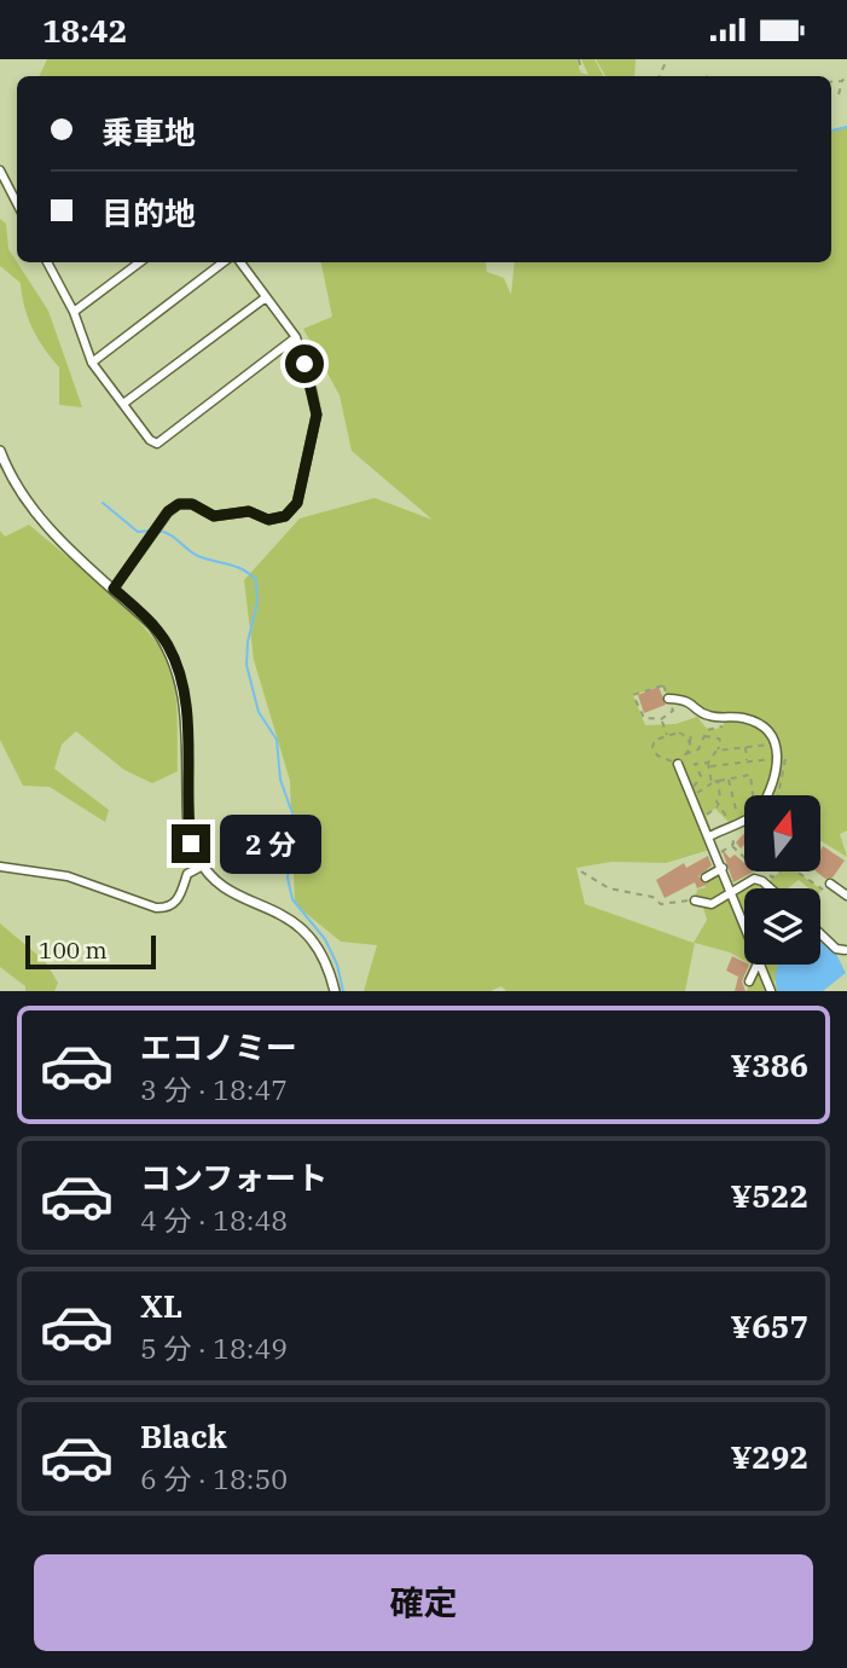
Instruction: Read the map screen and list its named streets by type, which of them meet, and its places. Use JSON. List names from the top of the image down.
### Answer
{
  "scale_bar": "100 m",
  "north": "top",
  "page": {
    "status": "18:42",
    "banner": ["乗車地", "目的地"],
    "bubble": "2 分",
    "scale": "100 m",
    "list": [
      {
        "name": "エコノミー",
        "note": "3 分 · 18:47",
        "value": "¥386"
      },
      {
        "name": "コンフォート",
        "note": "4 分 · 18:48",
        "value": "¥522"
      },
      {
        "name": "XL",
        "note": "5 分 · 18:49",
        "value": "¥657"
      },
      {
        "name": "Black",
        "note": "6 分 · 18:50",
        "value": "¥292"
      }
    ],
    "buttons": "確定"
  }
}
